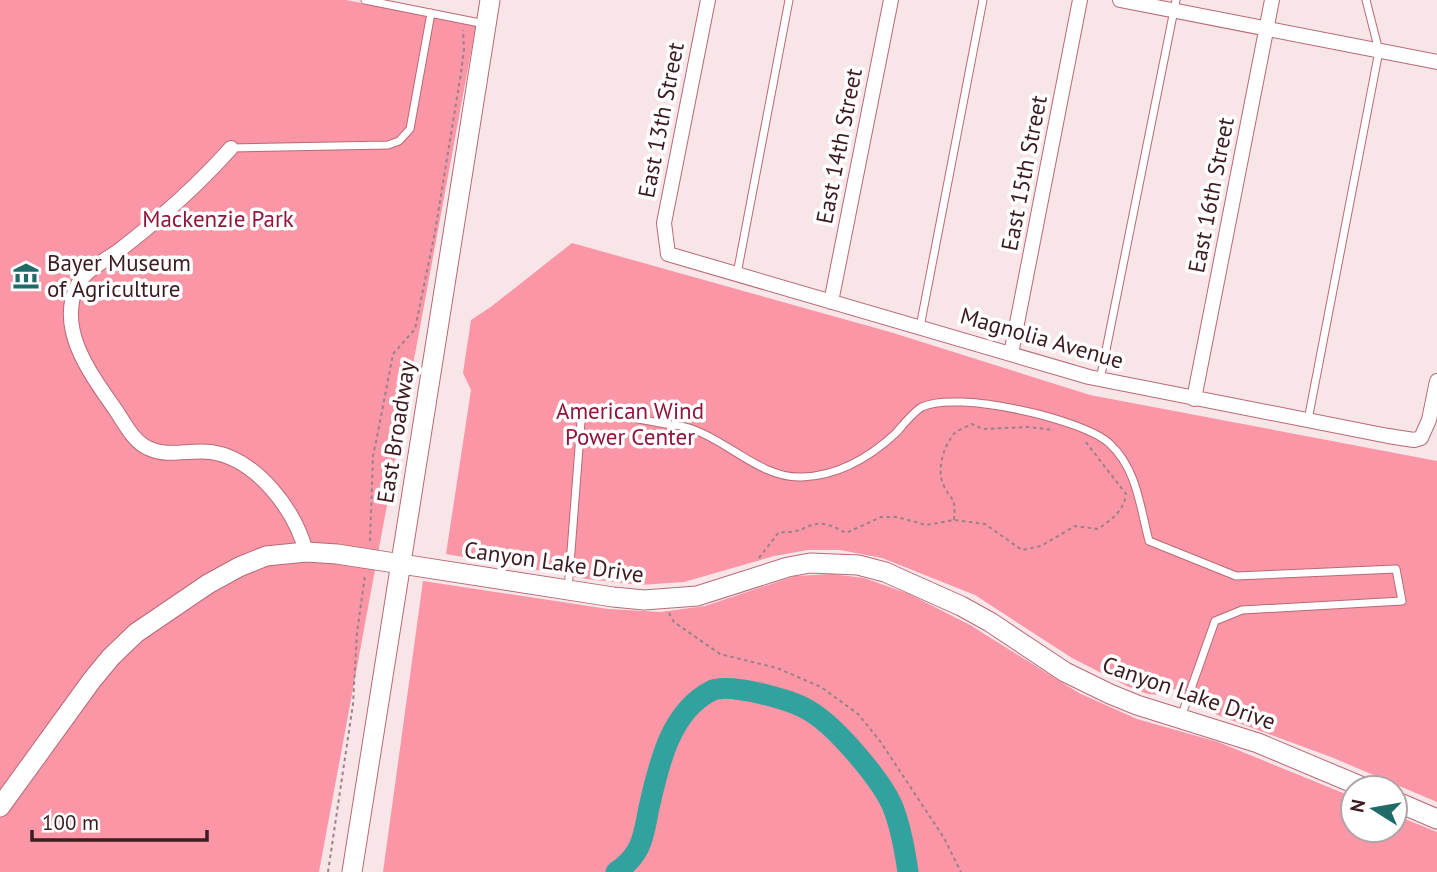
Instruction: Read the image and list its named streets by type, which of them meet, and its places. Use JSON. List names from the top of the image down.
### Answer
{
  "streets": {
    "street": [
      "East 13th Street",
      "East 14th Street",
      "East 15th Street",
      "East 16th Street",
      "Magnolia Avenue",
      "East Broadway",
      "Canyon Lake Drive"
    ]
  },
  "crossings": [
    ["East 13th Street", "Magnolia Avenue"],
    ["East 14th Street", "Magnolia Avenue"],
    ["East 15th Street", "Magnolia Avenue"],
    ["East 16th Street", "Magnolia Avenue"],
    ["East Broadway", "Canyon Lake Drive"]
  ],
  "parks": ["Mackenzie Park", "American Wind Power Center"],
  "places": {
    "museum": ["Bayer Museum of Agriculture"]
  },
  "scale_bar": "100 m",
  "north": "left"
}
